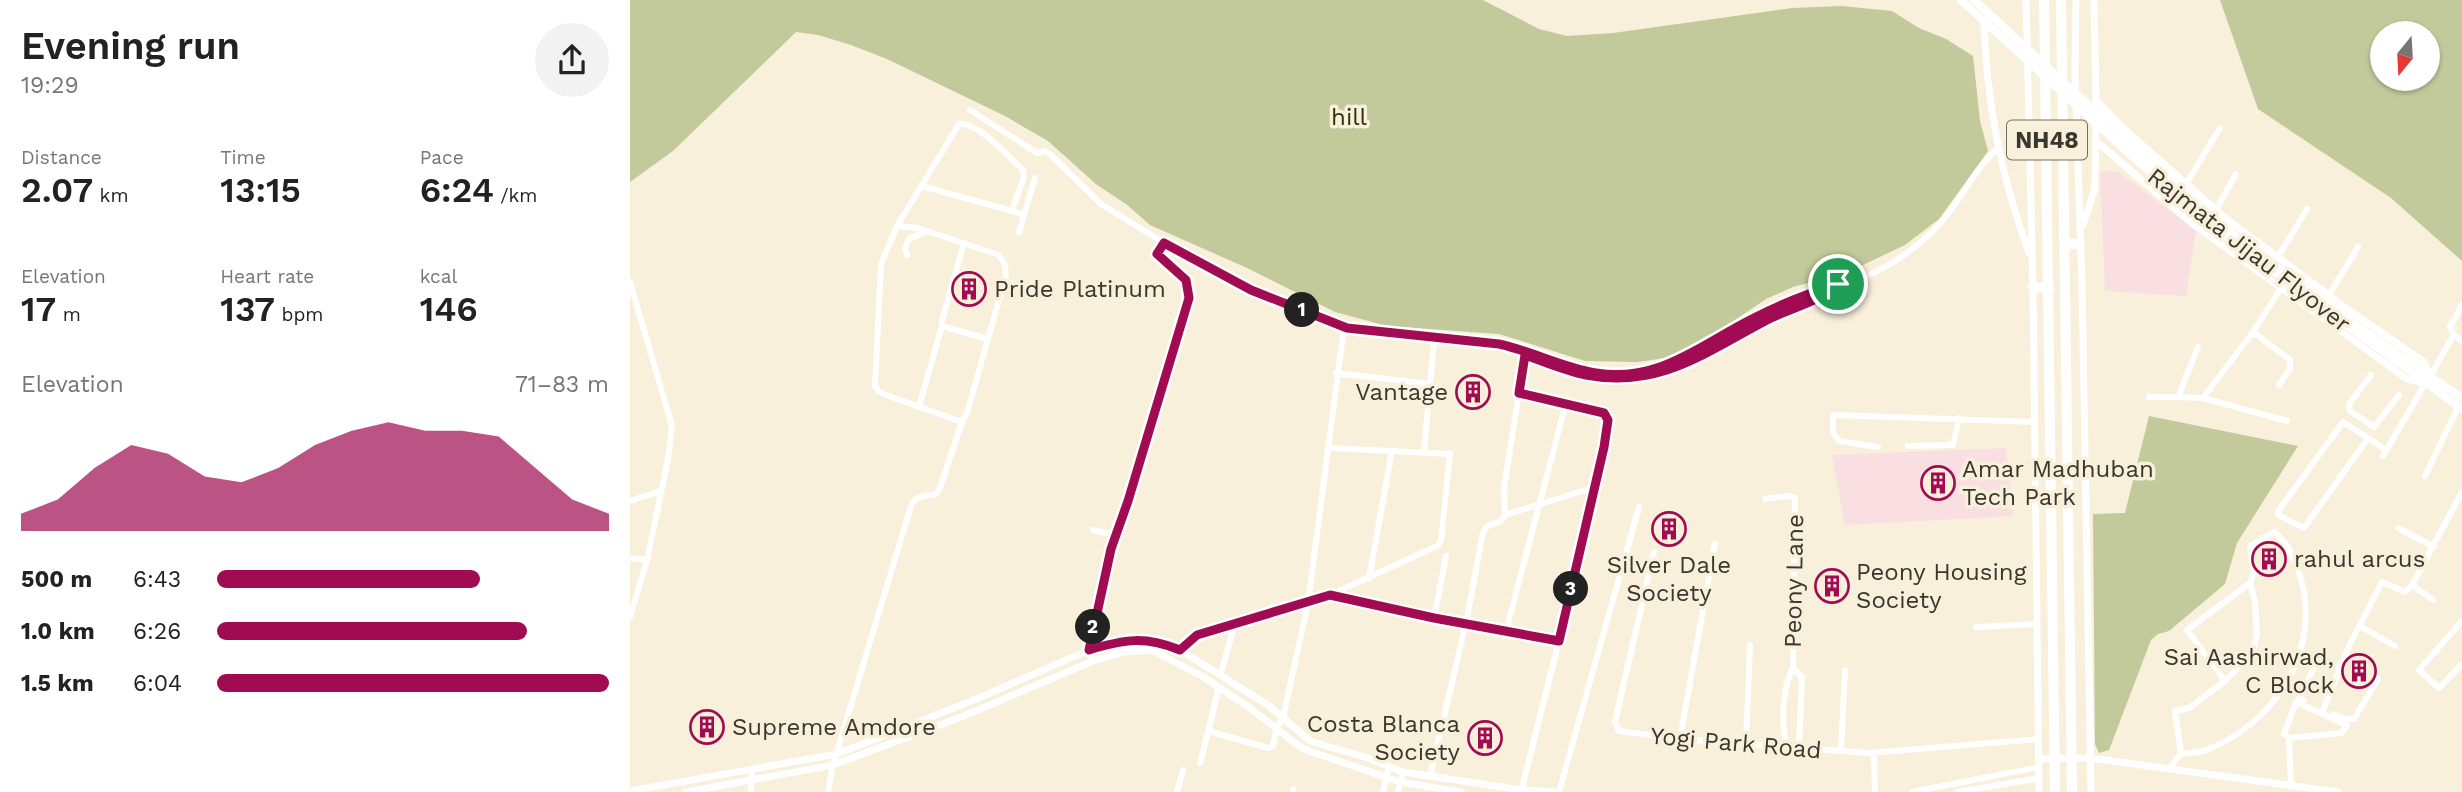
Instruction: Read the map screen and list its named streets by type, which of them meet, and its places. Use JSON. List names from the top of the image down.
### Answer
{
  "streets": {
    "highway": ["NH48"],
    "main road": ["Rajmata Jijau Flyover"],
    "street": ["Peony Lane", "Yogi Park Road"]
  },
  "crossings": [
    ["Peony Lane", "Yogi Park Road"]
  ],
  "parks": ["hill"],
  "places": {
    "building": [
      "Pride Platinum",
      "Vantage",
      "Amar Madhuban Tech Park",
      "Silver Dale Society",
      "rahul arcus",
      "Peony Housing Society",
      "Sai Aashirwad, C Block",
      "Supreme Amdore",
      "Costa Blanca Society"
    ]
  },
  "north": "bottom",
  "page": {
    "heading": ["Evening run", "19:29"],
    "stats": [
      ["Distance", "2.07 km"],
      ["Time", "13:15"],
      ["Pace", "6:24 /km"],
      ["Elevation", "17 m"],
      ["Heart rate", "137 bpm"],
      ["kcal", "146"]
    ],
    "pins": ["1", "3", "2"],
    "chart": ["Elevation", "71–83 m"],
    "list": [
      {
        "name": "500 m",
        "note": "6:43"
      },
      {
        "name": "1.0 km",
        "note": "6:26"
      },
      {
        "name": "1.5 km",
        "note": "6:04"
      }
    ]
  }
}
